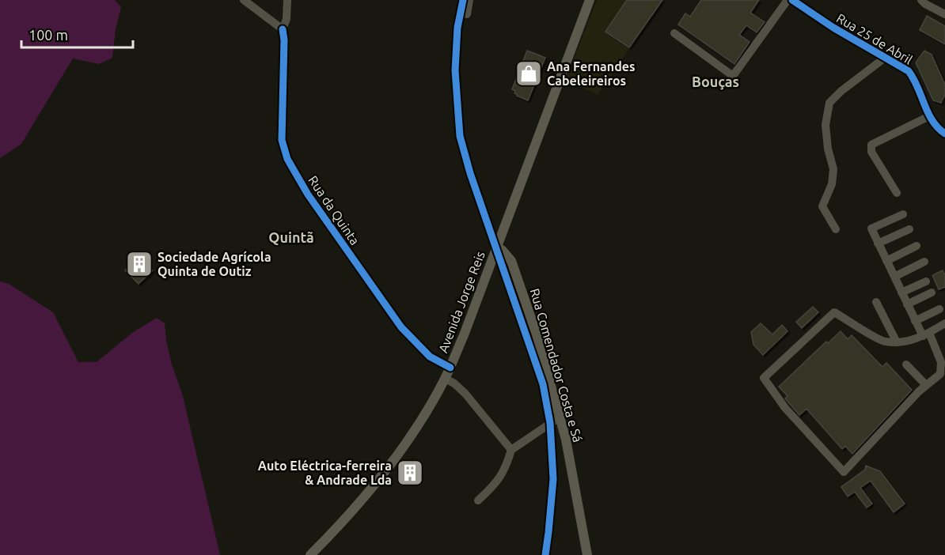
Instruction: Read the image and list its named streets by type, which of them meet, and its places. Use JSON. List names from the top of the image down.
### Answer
{
  "streets": {
    "main road": ["Avenida Jorge Reis", "Rua Comendador Costa e Sá"],
    "street": ["Rua 25 de Abril", "Rua da Quinta"]
  },
  "crossings": [
    ["Rua da Quinta", "Avenida Jorge Reis"],
    ["Avenida Jorge Reis", "Rua Comendador Costa e Sá"]
  ],
  "districts": ["Bouças", "Quintã"],
  "places": {
    "shop": ["Ana Fernandes Cabeleireiros"],
    "building": ["Sociedade Agrícola Quinta de Outiz", "Auto Eléctrica-ferreira & Andrade Lda"]
  },
  "scale_bar": "100 m"
}
